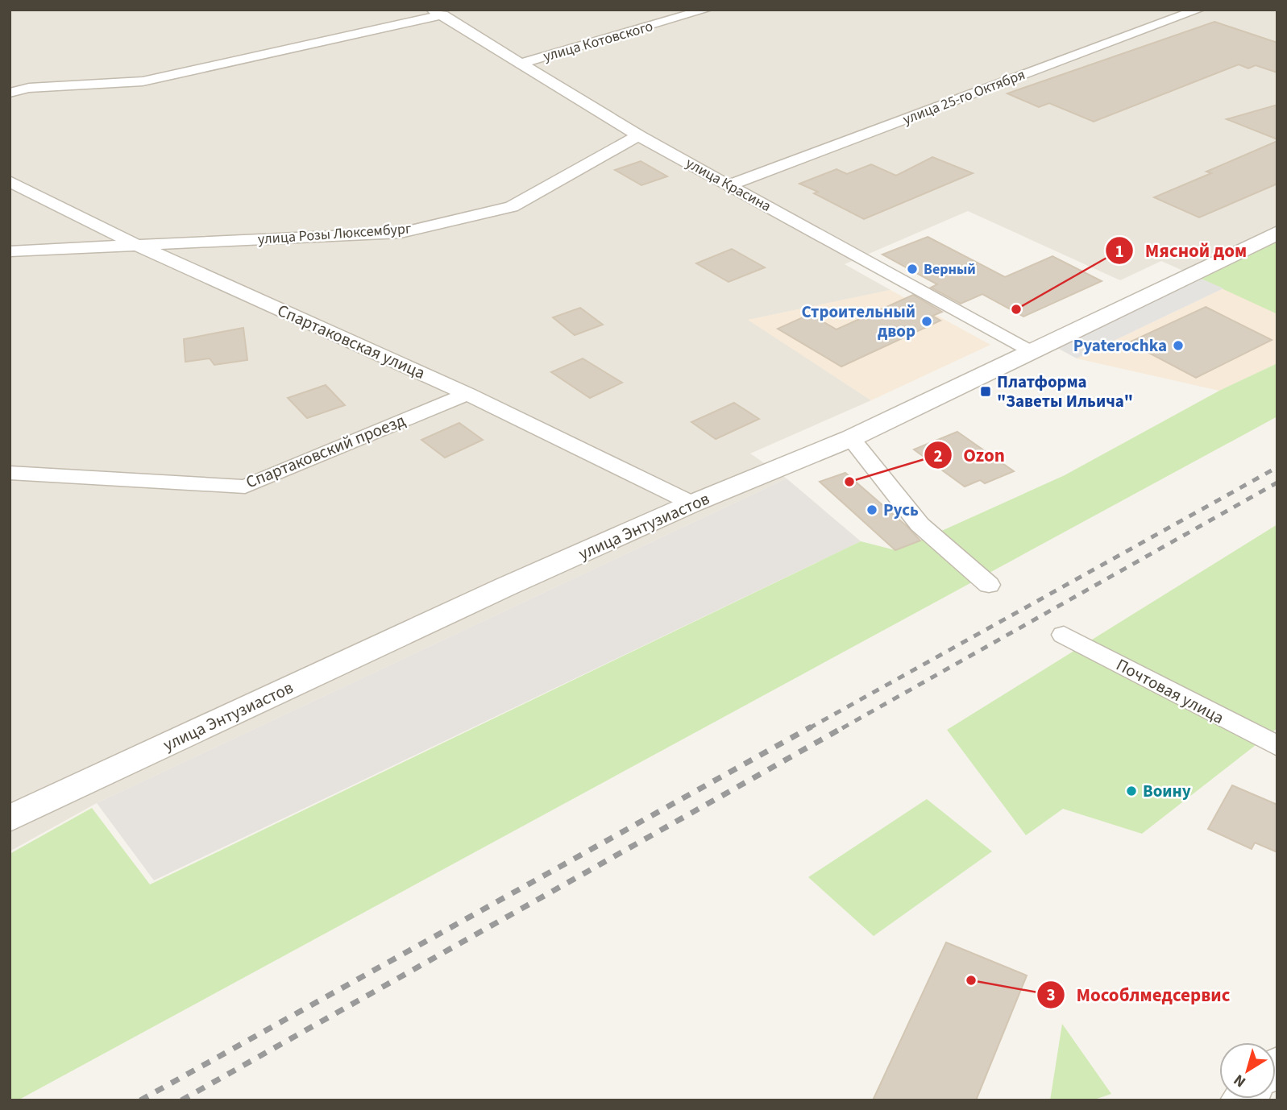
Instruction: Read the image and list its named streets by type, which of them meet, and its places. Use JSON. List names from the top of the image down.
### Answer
{
  "streets": {
    "street": [
      "улица Котовского",
      "улица 25-го Октября",
      "улица Красина",
      "улица Розы Люксембург",
      "Спартаковская улица",
      "Спартаковский проезд",
      "улица Энтузиастов",
      "Почтовая улица"
    ]
  },
  "crossings": [
    ["улица Котовского", "улица Красина"],
    ["улица 25-го Октября", "улица Красина"],
    ["улица Красина", "улица Розы Люксембург"],
    ["улица Красина", "улица Энтузиастов"],
    ["улица Розы Люксембург", "Спартаковская улица"],
    ["Спартаковская улица", "Спартаковский проезд"],
    ["Спартаковская улица", "улица Энтузиастов"]
  ],
  "places": {
    "other": [
      "Верный",
      "Мясной дом",
      "Строительный двор",
      "Pyaterochka",
      "Ozon",
      "Русь",
      "Воину",
      "Мособлмедсервис"
    ],
    "transit": ["Платформа \"Заветы Ильича\""]
  },
  "north": "bottom left"
}
